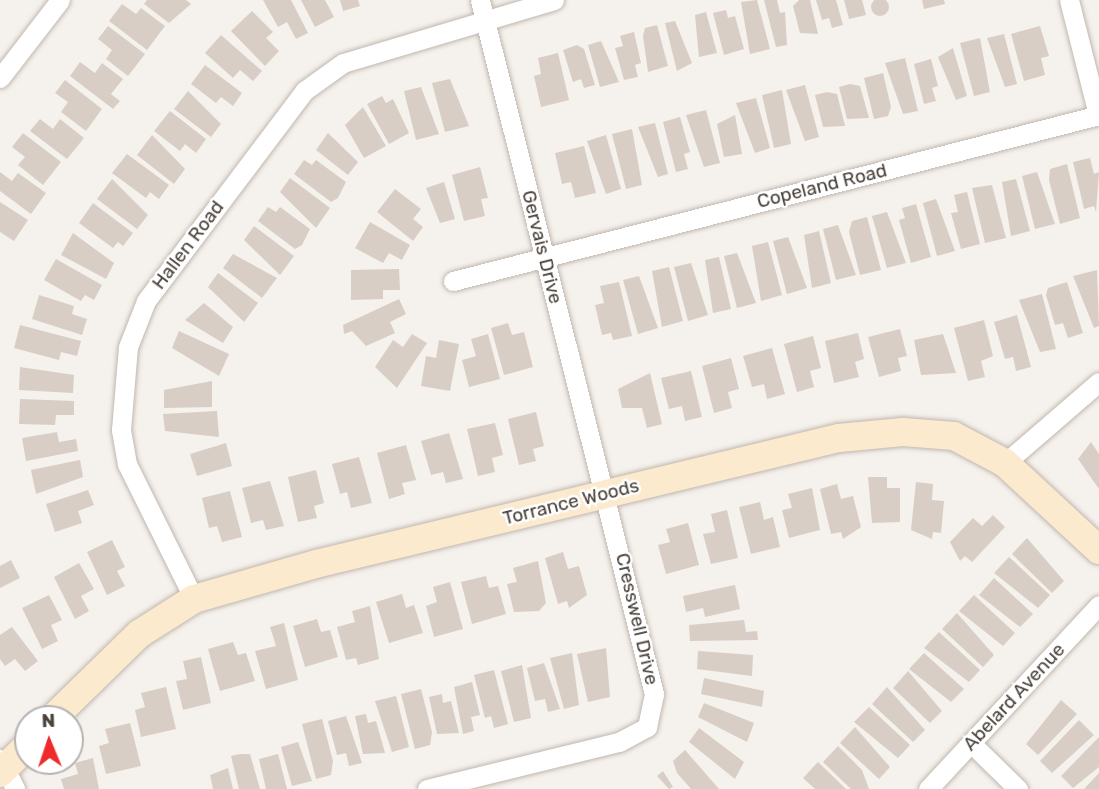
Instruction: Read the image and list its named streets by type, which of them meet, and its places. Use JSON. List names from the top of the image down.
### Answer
{
  "streets": {
    "street": [
      "Copeland Road",
      "Hallen Road",
      "Gervais Drive",
      "Torrance Woods",
      "Cresswell Drive",
      "Abelard Avenue"
    ]
  },
  "crossings": [
    ["Copeland Road", "Gervais Drive"],
    ["Hallen Road", "Gervais Drive"],
    ["Hallen Road", "Torrance Woods"],
    ["Gervais Drive", "Torrance Woods"],
    ["Gervais Drive", "Cresswell Drive"],
    ["Torrance Woods", "Cresswell Drive"]
  ],
  "north": "top"
}
